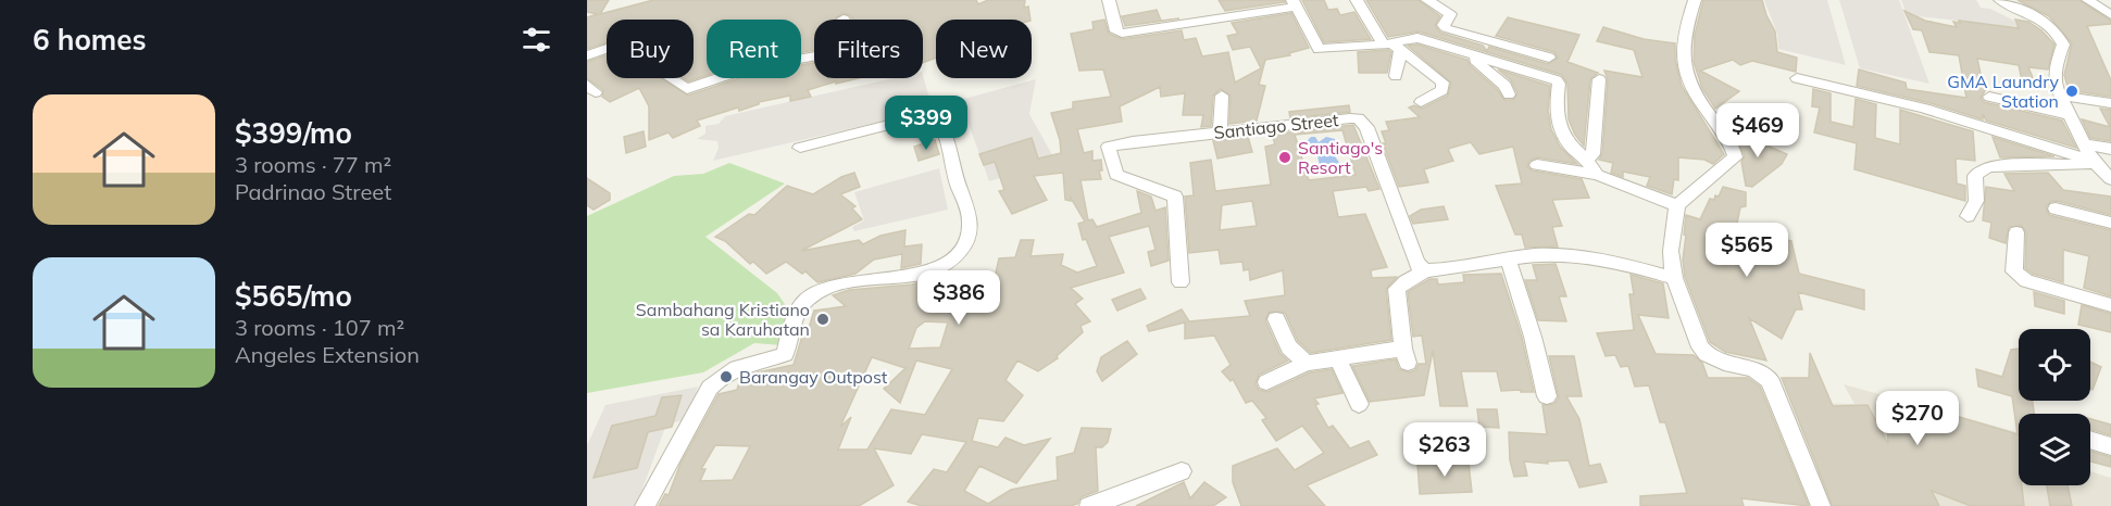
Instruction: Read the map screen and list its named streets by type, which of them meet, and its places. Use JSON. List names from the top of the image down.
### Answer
{
  "streets": {
    "street": ["Santiago Street"]
  },
  "places": [
    "GMA Laundry Station",
    "Santiago's Resort",
    "Sambahang Kristiano sa Karuhatan",
    "Barangay Outpost"
  ],
  "page": {
    "heading": "6 homes",
    "chip": [
      "Buy",
      "Rent",
      "Filters",
      "New"
    ],
    "list": [
      {
        "name": "$399/mo",
        "note": "3 rooms · 77 m² · Padrinao Street"
      },
      {
        "name": "$565/mo",
        "note": "3 rooms · 107 m² · Angeles Extension"
      }
    ],
    "price": [
      "$399",
      "$469",
      "$565",
      "$386",
      "$270",
      "$263"
    ]
  }
}
